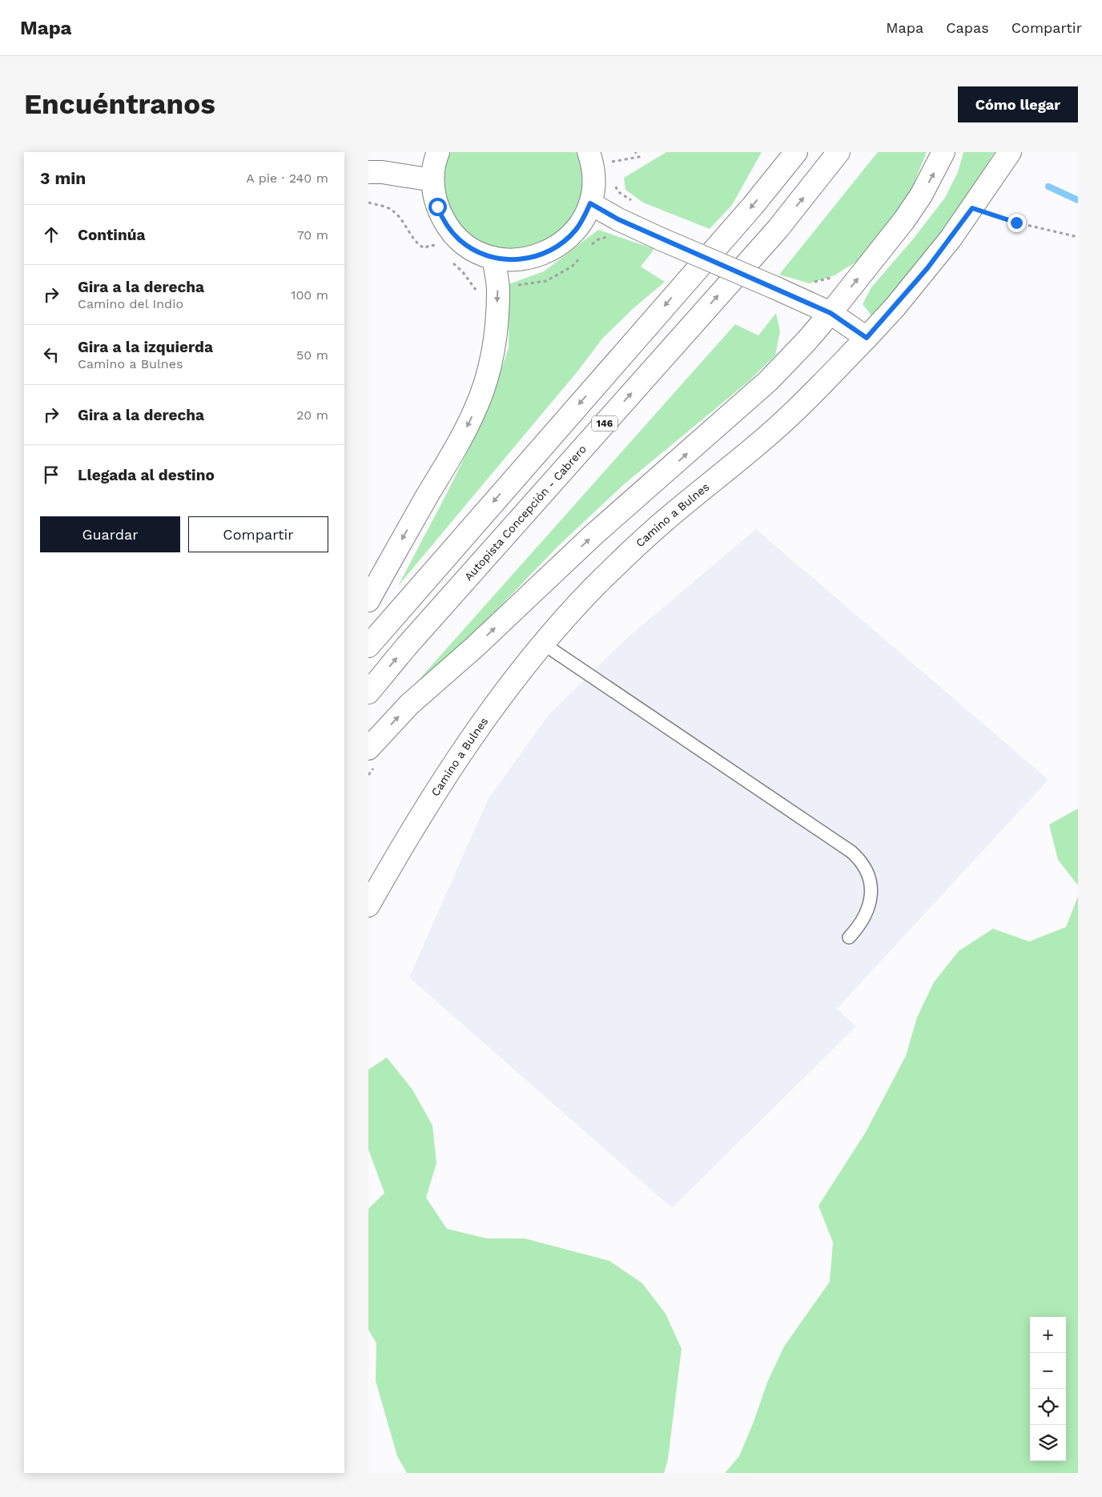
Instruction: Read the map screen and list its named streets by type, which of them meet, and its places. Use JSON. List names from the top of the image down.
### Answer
{
  "streets": {
    "main road": ["146", "Autopista Concepción - Cabrero", "Camino a Bulnes"]
  },
  "page": {
    "header": "Mapa",
    "nav": ["Mapa", "Capas", "Compartir"],
    "buttons": [
      "Cómo llegar",
      ["Guardar", "Compartir"]
    ],
    "title": "Encuéntranos",
    "heading": ["3 min", "A pie · 240 m"],
    "list": [
      ["Continúa", "70 m"],
      ["Gira a la derecha", "Camino del Indio", "100 m"],
      ["Gira a la izquierda", "Camino a Bulnes", "50 m"],
      ["Gira a la derecha", "20 m"],
      "Llegada al destino"
    ],
    "map_buttons": ["+", "−"]
  }
}
